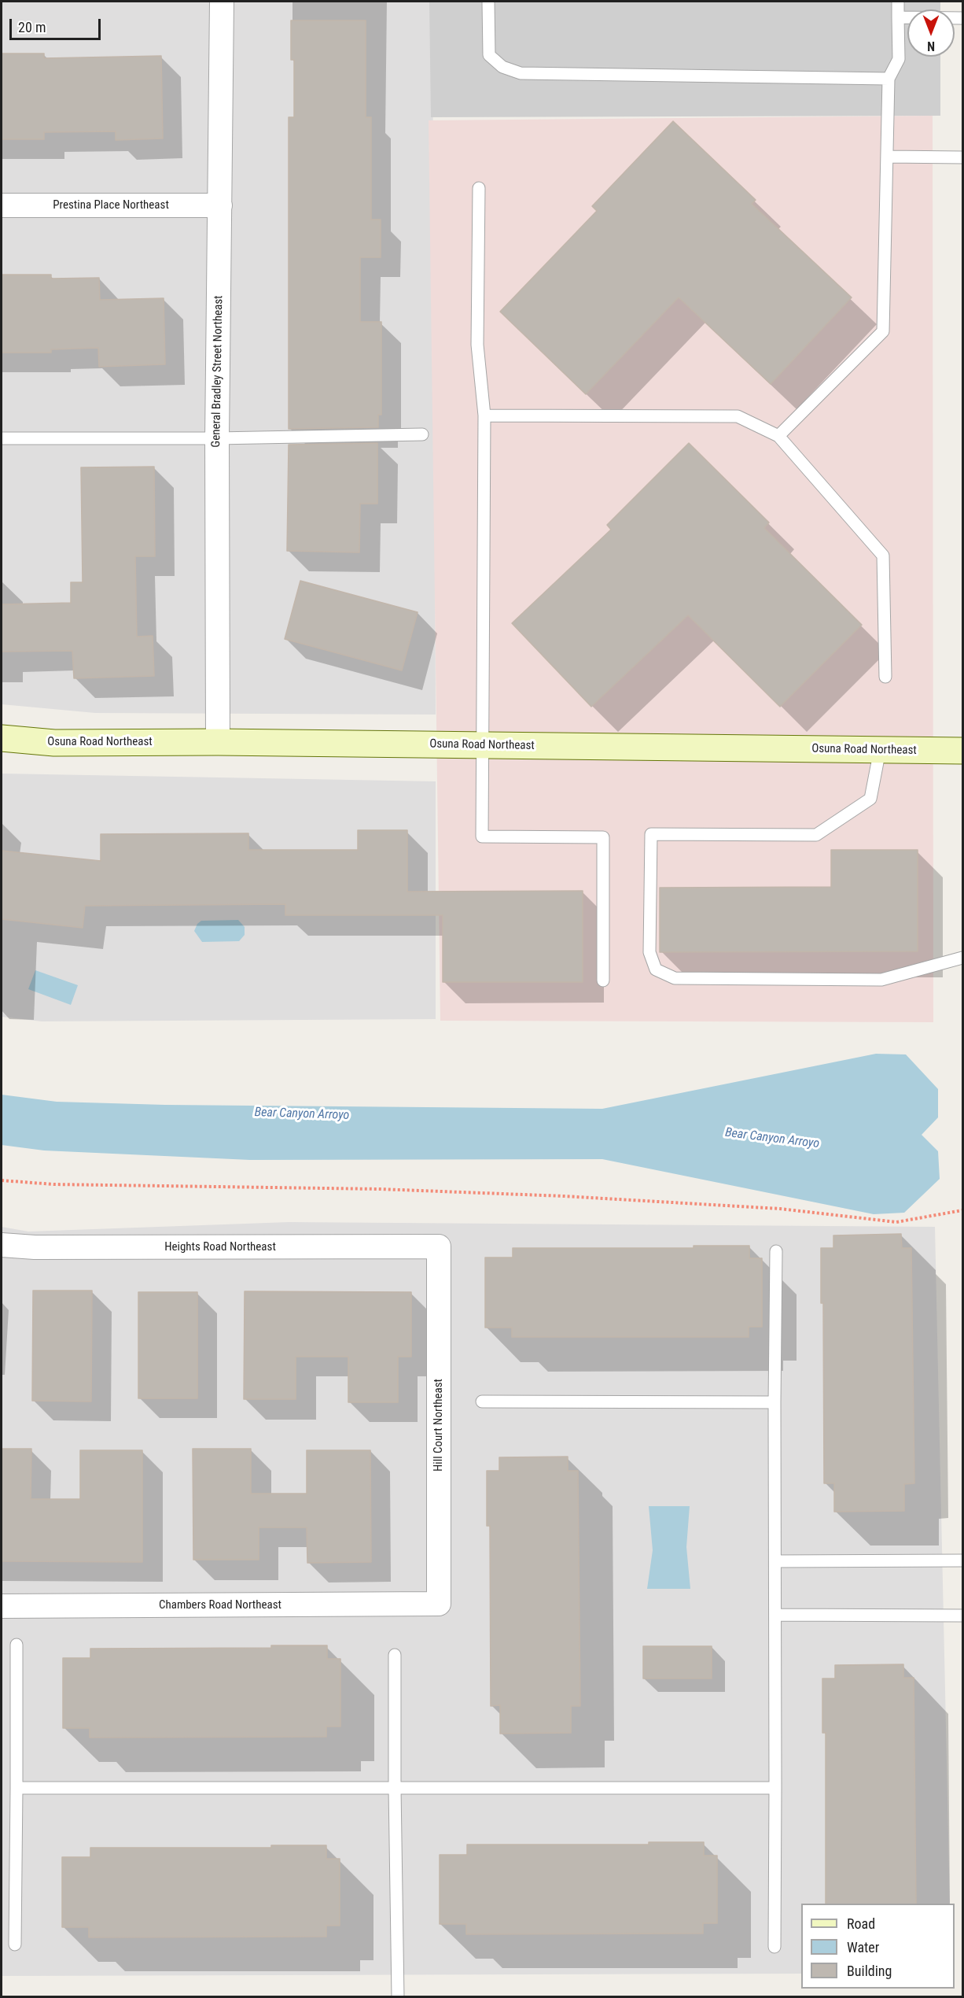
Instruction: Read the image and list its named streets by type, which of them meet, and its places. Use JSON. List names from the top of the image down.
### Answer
{
  "streets": {
    "street": [
      "Prestina Place Northeast",
      "General Bradley Street Northeast",
      "Osuna Road Northeast",
      "Heights Road Northeast",
      "Hill Court Northeast",
      "Chambers Road Northeast"
    ]
  },
  "crossings": [
    ["Prestina Place Northeast", "General Bradley Street Northeast"],
    ["General Bradley Street Northeast", "Osuna Road Northeast"],
    ["Heights Road Northeast", "Hill Court Northeast"],
    ["Hill Court Northeast", "Chambers Road Northeast"]
  ],
  "water": ["Bear Canyon Arroyo"],
  "legend": ["Road", "Water", "Building"],
  "scale_bar": "20 m",
  "north": "bottom"
}
